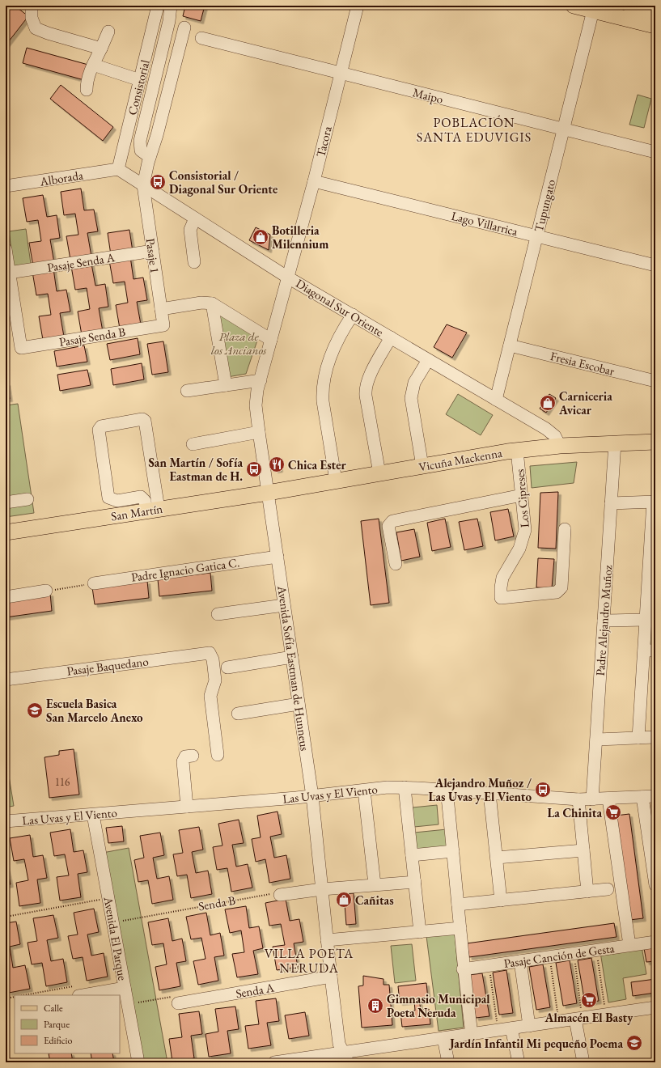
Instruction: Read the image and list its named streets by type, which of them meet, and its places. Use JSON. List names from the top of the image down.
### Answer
{
  "streets": {
    "main road": ["Vicuña Mackenna", "San Martín"],
    "street": [
      "Consistorial",
      "Maipo",
      "Tacora",
      "Alborada",
      "Tupungato",
      "Lago Villarrica",
      "Pasaje 1",
      "Pasaje Senda A",
      "Diagonal Sur Oriente",
      "Pasaje Senda B",
      "Fresia Escobar",
      "Los Cipreses",
      "Padre Ignacio Gatica C.",
      "Padre Alejandro Muñoz",
      "Pasaje Baquedano",
      "Avenida Sofía Eastman de Hunneus",
      "Las Uvas y El Viento",
      "Avenida El Parque",
      "Pasaje Canción de Gesta",
      "Senda A"
    ],
    "path": ["Senda B"]
  },
  "crossings": [
    ["Consistorial", "Alborada"],
    ["Consistorial", "Diagonal Sur Oriente"],
    ["Maipo", "Tacora"],
    ["Maipo", "Tupungato"],
    ["Tacora", "Lago Villarrica"],
    ["Tacora", "Diagonal Sur Oriente"],
    ["Tacora", "Avenida Sofía Eastman de Hunneus"],
    ["Alborada", "Diagonal Sur Oriente"],
    ["Tupungato", "Lago Villarrica"],
    ["Tupungato", "Diagonal Sur Oriente"],
    ["Tupungato", "Fresia Escobar"],
    ["Pasaje 1", "Pasaje Senda A"],
    ["Pasaje 1", "Diagonal Sur Oriente"],
    ["Pasaje 1", "Pasaje Senda B"],
    ["Pasaje Senda A", "Pasaje Senda B"],
    ["Diagonal Sur Oriente", "Vicuña Mackenna"],
    ["Diagonal Sur Oriente", "Avenida Sofía Eastman de Hunneus"],
    ["Vicuña Mackenna", "Los Cipreses"],
    ["Vicuña Mackenna", "San Martín"],
    ["Vicuña Mackenna", "Padre Alejandro Muñoz"],
    ["Vicuña Mackenna", "Avenida Sofía Eastman de Hunneus"],
    ["San Martín", "Avenida Sofía Eastman de Hunneus"],
    ["Padre Ignacio Gatica C.", "Avenida Sofía Eastman de Hunneus"],
    ["Padre Alejandro Muñoz", "Las Uvas y El Viento"],
    ["Avenida Sofía Eastman de Hunneus", "Las Uvas y El Viento"],
    ["Avenida Sofía Eastman de Hunneus", "Senda A"],
    ["Las Uvas y El Viento", "Avenida El Parque"],
    ["Senda B", "Avenida El Parque"]
  ],
  "districts": ["POBLACIÓN SANTA EDUVIGIS", "VILLA POETA NERUDA"],
  "parks": ["Plaza de los Ancianos"],
  "places": {
    "bus stop": ["Consistorial / Diagonal Sur Oriente", "San Martín / Sofía Eastman de H.", "Alejandro Muñoz / Las Uvas y El Viento"],
    "shop": ["Botilleria Milennium", "Carniceria Avicar", "Cañitas"],
    "restaurant": ["Chica Ester"],
    "school or university": ["Escuela Basica San Marcelo Anexo", "Jardín Infantil Mi pequeño Poema"],
    "supermarket": ["La Chinita", "Almacén El Basty"],
    "building": ["Gimnasio Municipal Poeta Neruda"]
  },
  "house_numbers": ["116"],
  "legend": ["Calle", "Parque", "Edificio"]
}
